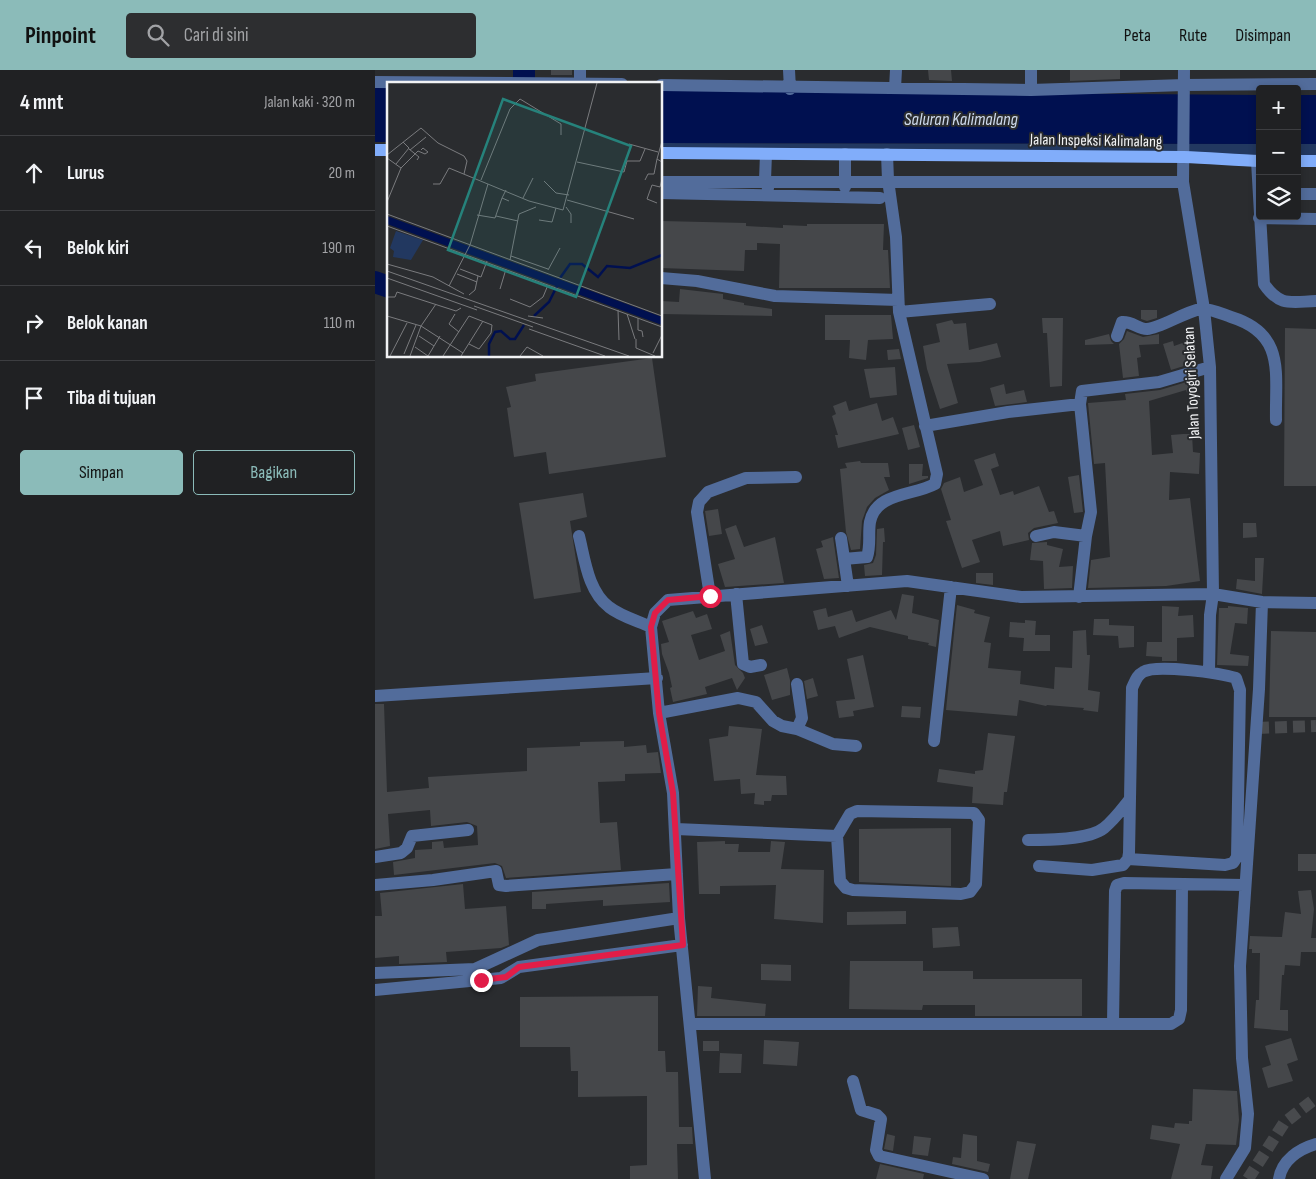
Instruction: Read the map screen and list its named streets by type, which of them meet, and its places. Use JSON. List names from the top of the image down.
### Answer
{
  "streets": {
    "main road": ["Jalan Inspeksi Kalimalang"],
    "street": ["Jalan Toyogiri Selatan"]
  },
  "crossings": [
    ["Jalan Inspeksi Kalimalang", "Jalan Toyogiri Selatan"]
  ],
  "water": ["Saluran Kalimalang"],
  "page": {
    "header": "Pinpoint",
    "search": "Cari di sini",
    "nav": ["Peta", "Rute", "Disimpan"],
    "heading": ["4 mnt", "Jalan kaki · 320 m"],
    "map_buttons": ["+", "−"],
    "list": [
      ["Lurus", "20 m"],
      ["Belok kiri", "190 m"],
      ["Belok kanan", "110 m"],
      "Tiba di tujuan"
    ],
    "buttons": ["Simpan", "Bagikan"]
  }
}
